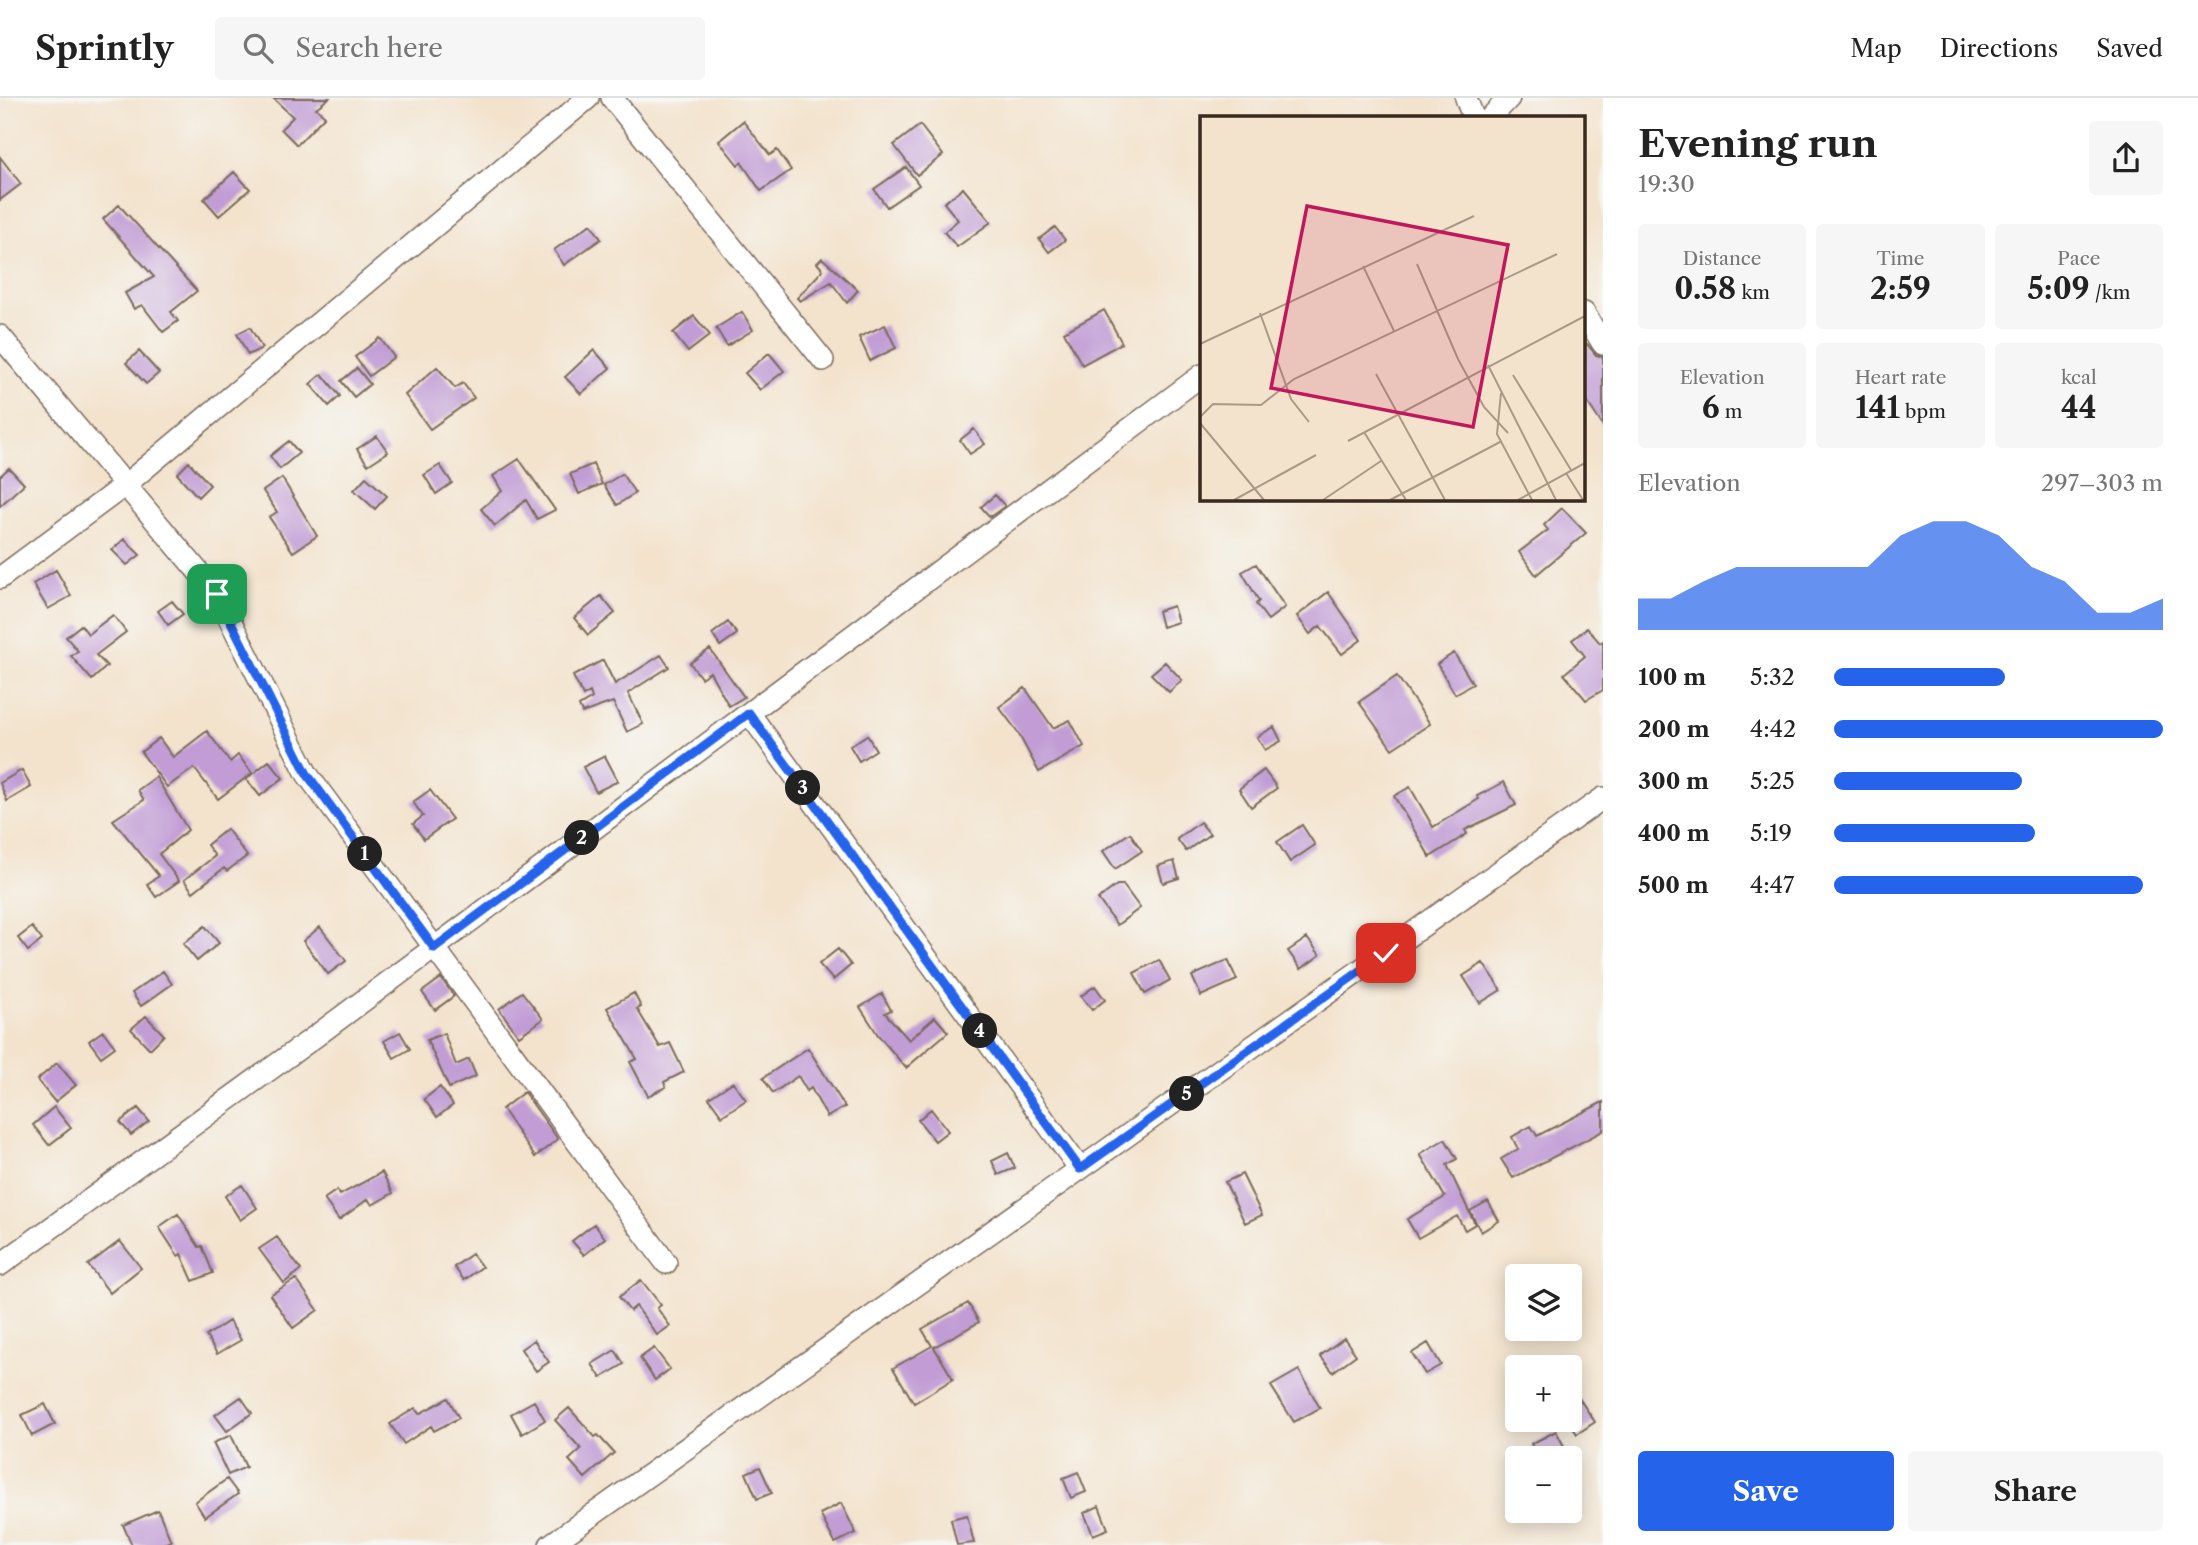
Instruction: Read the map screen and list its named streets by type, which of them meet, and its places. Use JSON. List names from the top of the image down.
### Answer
{
  "page": {
    "header": "Sprintly",
    "search": "Search here",
    "nav": ["Map", "Directions", "Saved"],
    "heading": ["Evening run", "19:30"],
    "stats": [
      ["Distance", "0.58 km"],
      ["Time", "2:59"],
      ["Pace", "5:09 /km"],
      ["Elevation", "6 m"],
      ["Heart rate", "141 bpm"],
      ["kcal", "44"]
    ],
    "chart": ["Elevation", "297–303 m"],
    "list": [
      {
        "name": "100 m",
        "note": "5:32"
      },
      {
        "name": "200 m",
        "note": "4:42"
      },
      {
        "name": "300 m",
        "note": "5:25"
      },
      {
        "name": "400 m",
        "note": "5:19"
      },
      {
        "name": "500 m",
        "note": "4:47"
      }
    ],
    "pins": [
      "3",
      "2",
      "1",
      "4",
      "5"
    ],
    "map_buttons": ["+", "−"],
    "buttons": ["Save", "Share"]
  }
}
